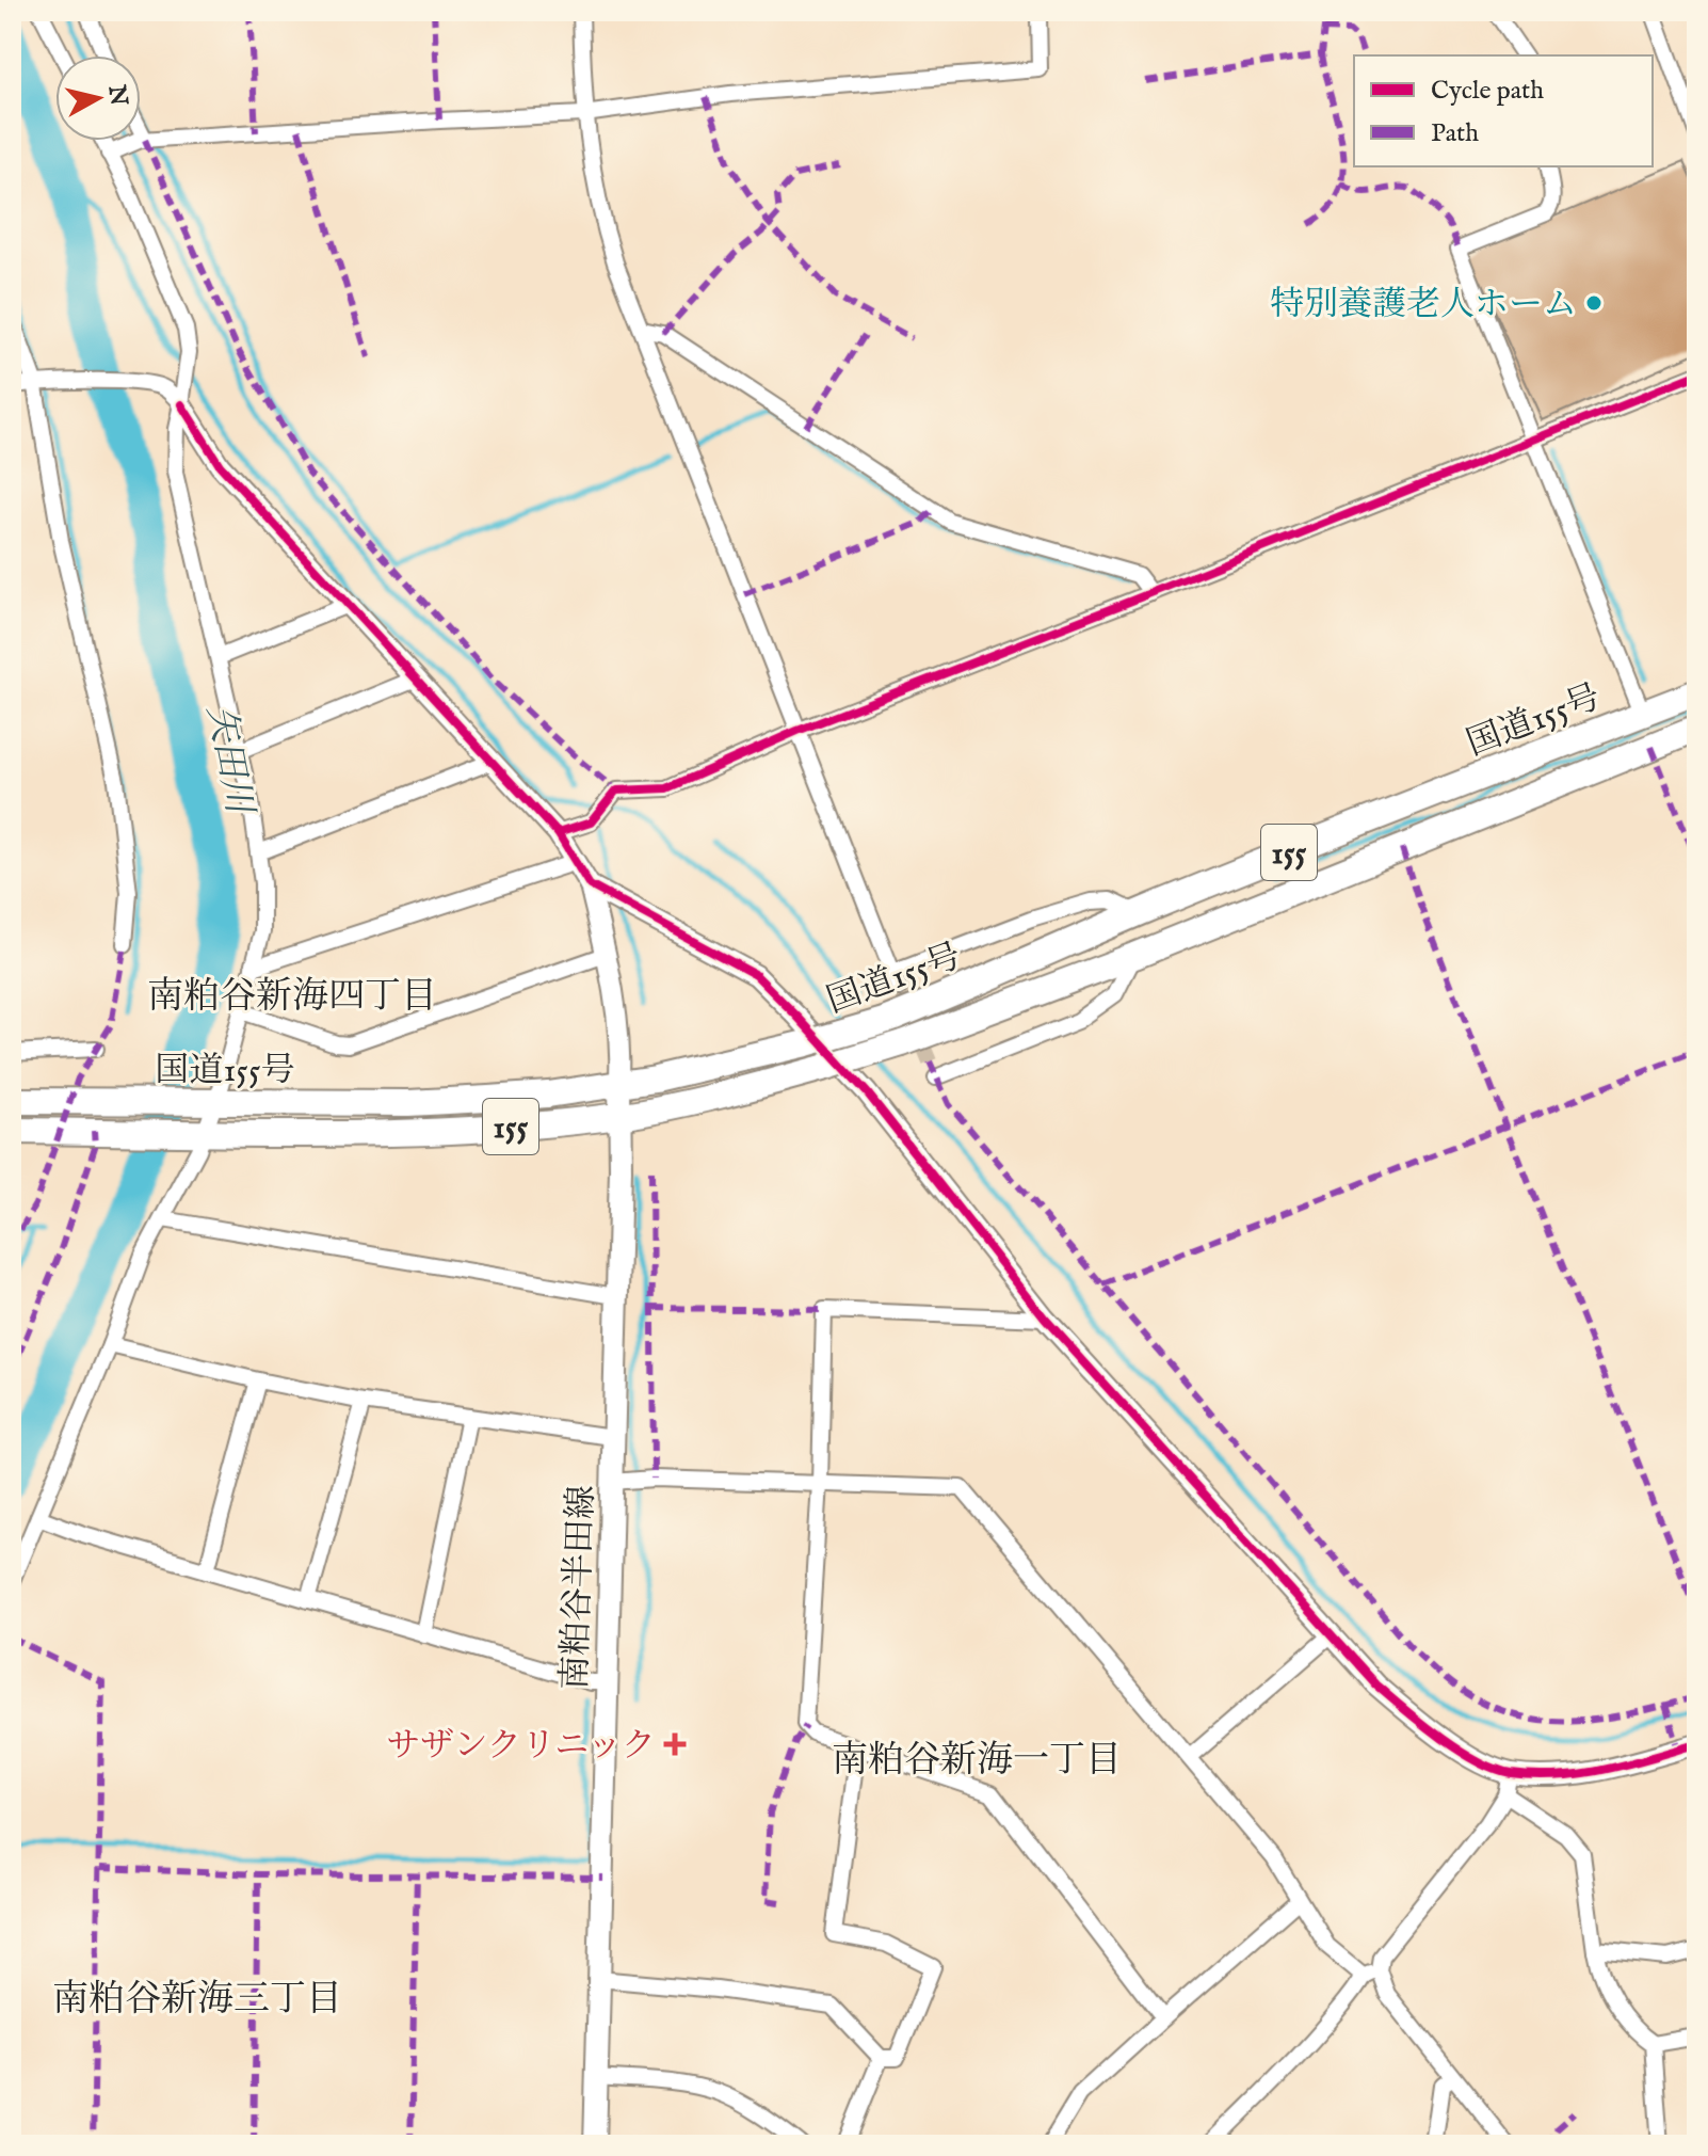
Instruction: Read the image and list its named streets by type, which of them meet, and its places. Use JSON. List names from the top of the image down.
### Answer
{
  "streets": {
    "highway": ["国道155号", "155"],
    "main road": ["南粕谷半田線"]
  },
  "crossings": [
    ["国道155号", "南粕谷半田線"]
  ],
  "districts": ["南粕谷新海四丁目", "南粕谷新海一丁目", "南粕谷新海三丁目"],
  "water": ["矢田川"],
  "places": {
    "other": ["特別養護老人ホーム"],
    "health": ["サザンクリニック"]
  },
  "legend": ["Cycle path", "Path"],
  "north": "right"
}
